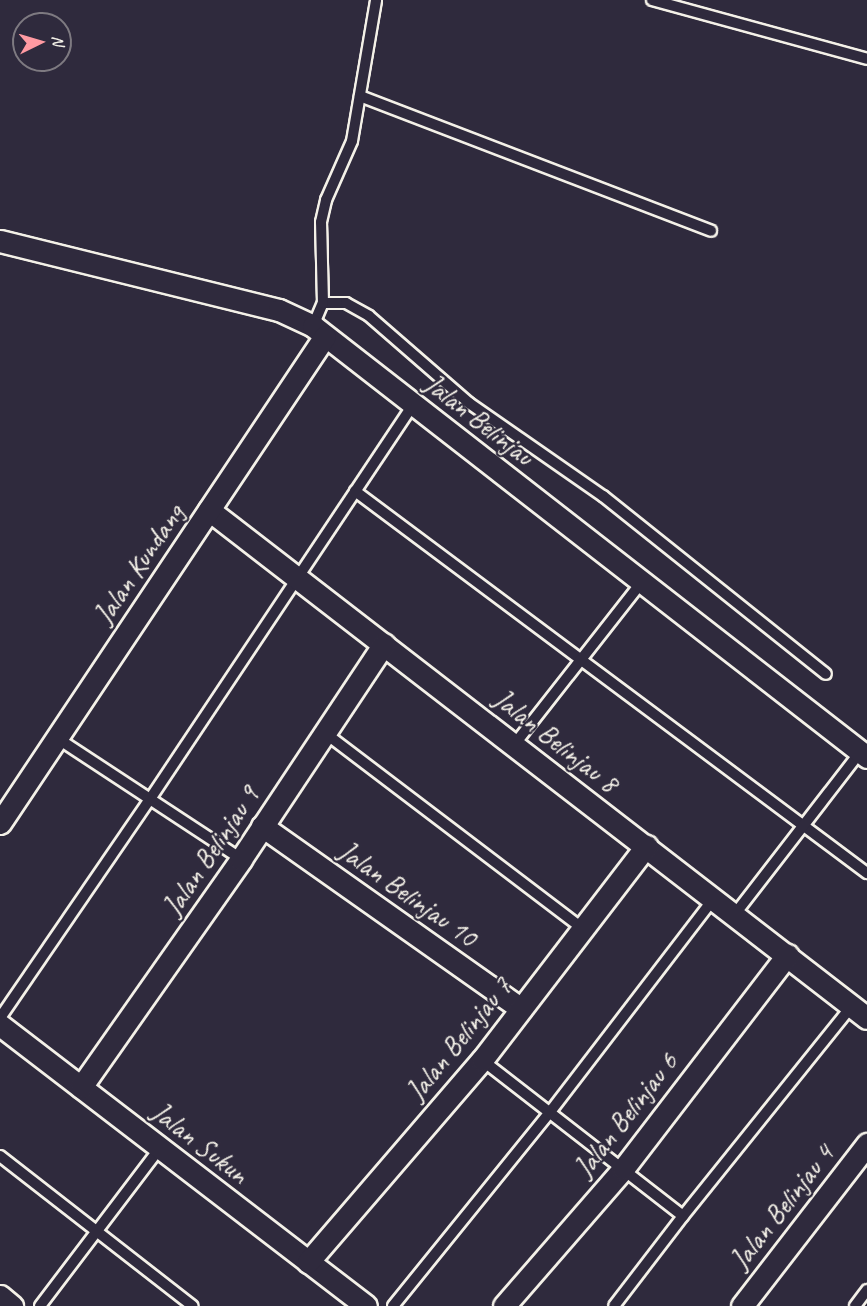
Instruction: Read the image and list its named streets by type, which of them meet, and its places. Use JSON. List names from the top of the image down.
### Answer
{
  "streets": {
    "street": [
      "Jalan Belinjau",
      "Jalan Kundang",
      "Jalan Belinjau 8",
      "Jalan Belinjau 9",
      "Jalan Belinjau 10",
      "Jalan Belinjau 7",
      "Jalan Belinjau 6",
      "Jalan Sukun",
      "Jalan Belinjau 4"
    ]
  },
  "crossings": [
    ["Jalan Belinjau", "Jalan Kundang"],
    ["Jalan Kundang", "Jalan Belinjau 8"],
    ["Jalan Belinjau 8", "Jalan Belinjau 9"],
    ["Jalan Belinjau 8", "Jalan Belinjau 7"],
    ["Jalan Belinjau 8", "Jalan Belinjau 6"],
    ["Jalan Belinjau 9", "Jalan Belinjau 10"],
    ["Jalan Belinjau 9", "Jalan Sukun"],
    ["Jalan Belinjau 10", "Jalan Belinjau 7"],
    ["Jalan Belinjau 7", "Jalan Sukun"]
  ],
  "north": "right"
}
